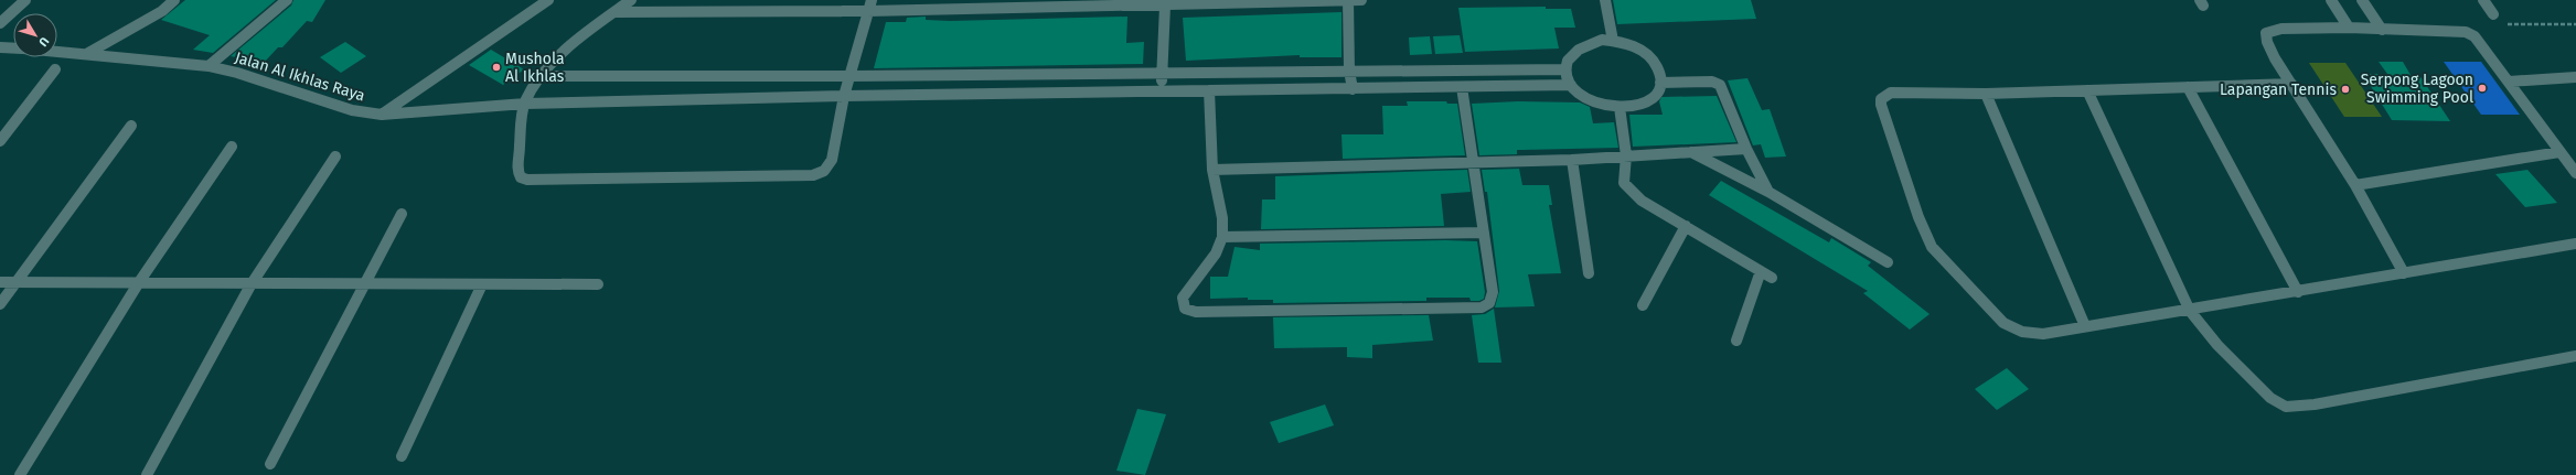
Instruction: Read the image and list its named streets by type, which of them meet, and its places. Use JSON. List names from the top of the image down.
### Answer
{
  "streets": {
    "street": ["Jalan Al Ikhlas Raya"]
  },
  "places": ["Mushola Al Ikhlas", "Serpong Lagoon Swimming Pool", "Lapangan Tennis"],
  "north": "bottom right"
}
